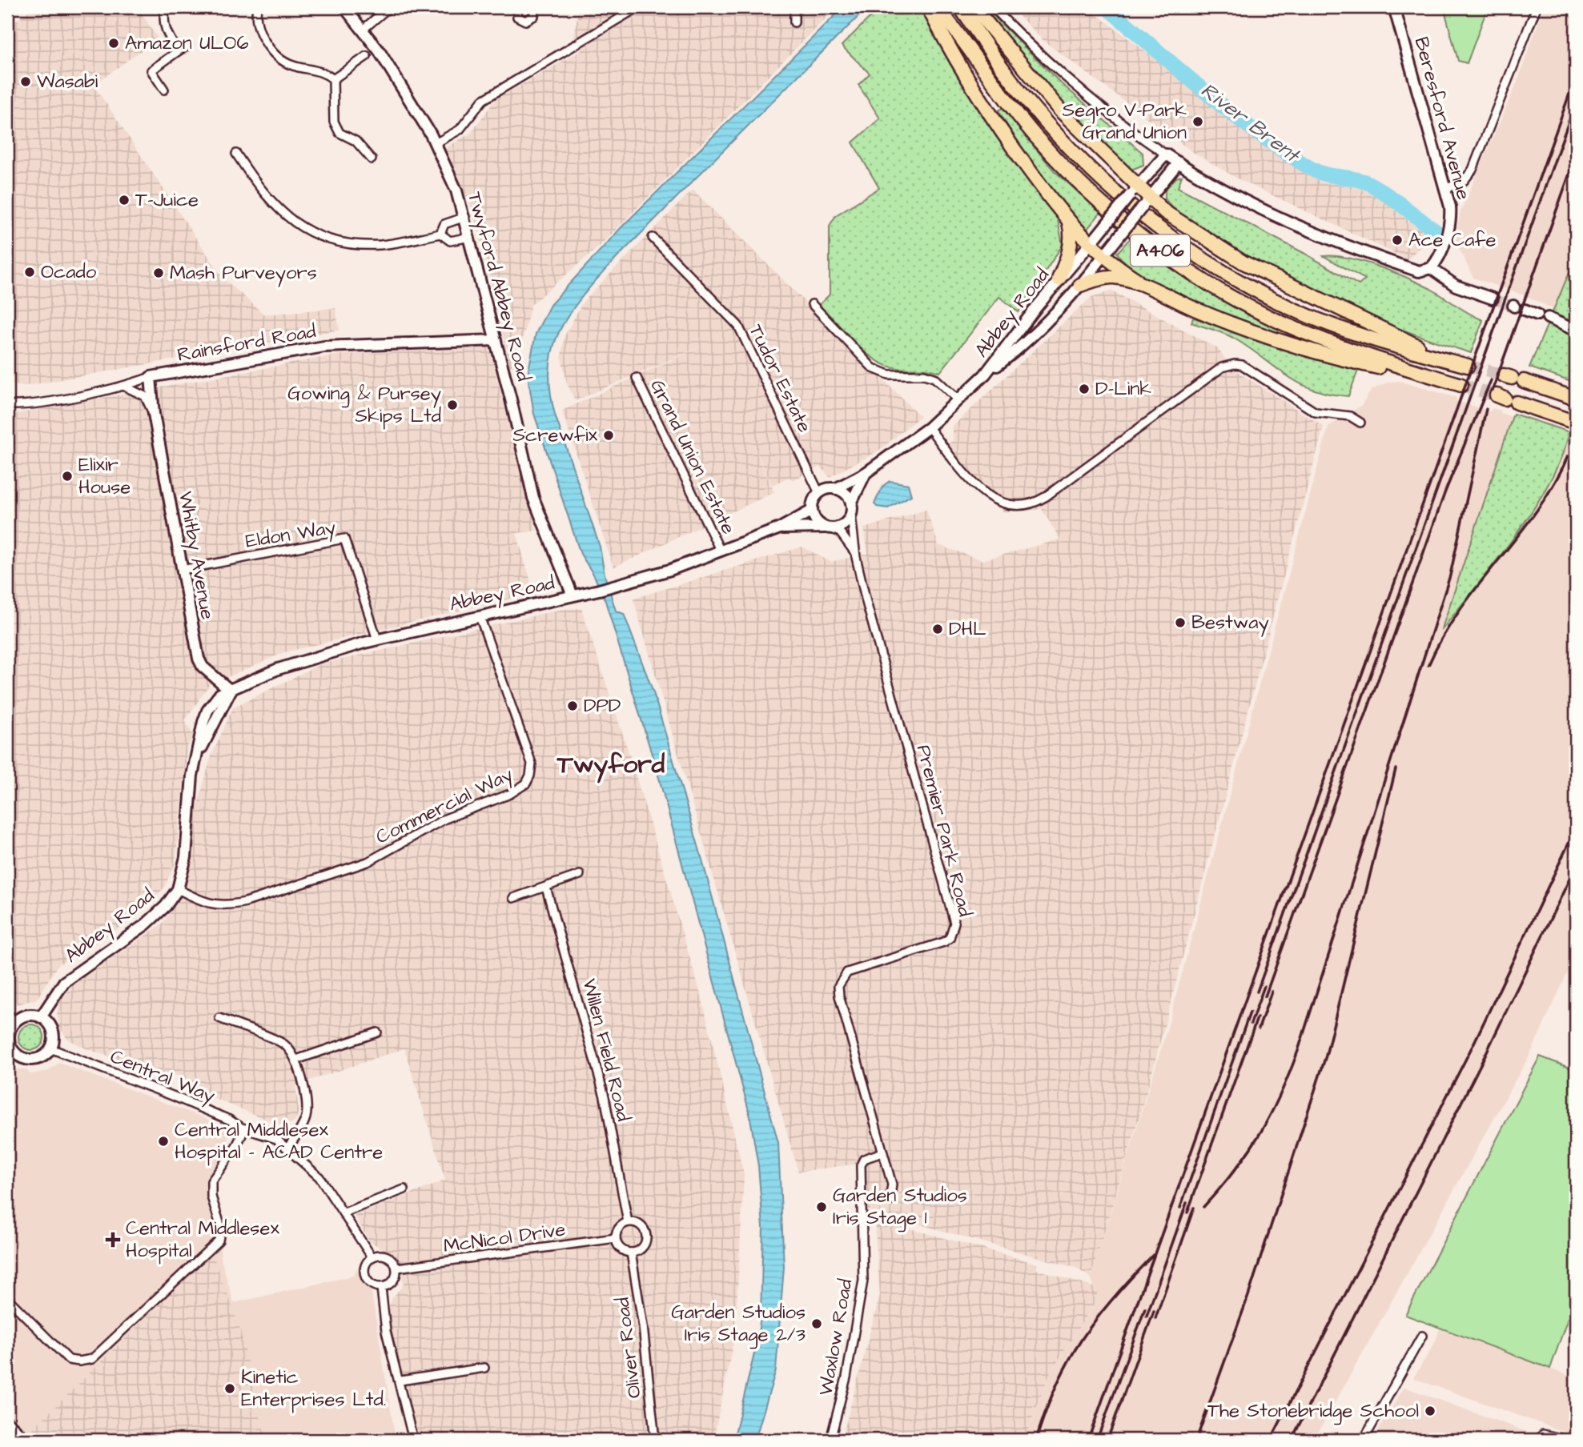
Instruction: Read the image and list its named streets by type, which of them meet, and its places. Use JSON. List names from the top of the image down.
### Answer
{
  "streets": {
    "highway": ["A406"],
    "street": [
      "Beresford Avenue",
      "Twyford Abbey Road",
      "Abbey Road",
      "Rainsford Road",
      "Tudor Estate",
      "Grand Union Estate",
      "Eldon Way",
      "Whitby Avenue",
      "Commercial Way",
      "Premier Park Road",
      "Willen Field Road",
      "Central Way",
      "McNicol Drive",
      "Waxlow Road",
      "Oliver Road"
    ]
  },
  "crossings": [
    ["A406", "Abbey Road"],
    ["Twyford Abbey Road", "Abbey Road"],
    ["Twyford Abbey Road", "Rainsford Road"],
    ["Abbey Road", "Tudor Estate"],
    ["Abbey Road", "Grand Union Estate"],
    ["Abbey Road", "Eldon Way"],
    ["Abbey Road", "Whitby Avenue"],
    ["Abbey Road", "Commercial Way"],
    ["Abbey Road", "Premier Park Road"],
    ["Abbey Road", "Central Way"],
    ["Rainsford Road", "Whitby Avenue"],
    ["Tudor Estate", "Premier Park Road"],
    ["Eldon Way", "Whitby Avenue"],
    ["Premier Park Road", "Waxlow Road"],
    ["Willen Field Road", "McNicol Drive"],
    ["Willen Field Road", "Oliver Road"],
    ["Central Way", "McNicol Drive"],
    ["McNicol Drive", "Oliver Road"]
  ],
  "districts": ["Twyford"],
  "water": ["River Brent"],
  "places": {
    "other": [
      "Amazon ULO6",
      "Wasabi",
      "Segro V-Park Grand Union",
      "T-Juice",
      "Ace Cafe",
      "Ocado",
      "Mash Purveyors",
      "D-Link",
      "Gowing & Pursey Skips Ltd",
      "Screwfix",
      "Elixir House",
      "Bestway",
      "DHL",
      "DPD",
      "Central Middlesex Hospital - ACAD Centre",
      "Garden Studios Iris Stage 1",
      "Garden Studios Iris Stage 2/3",
      "Kinetic Enterprises Ltd.",
      "The Stonebridge School"
    ],
    "health": ["Central Middlesex Hospital"]
  }
}
